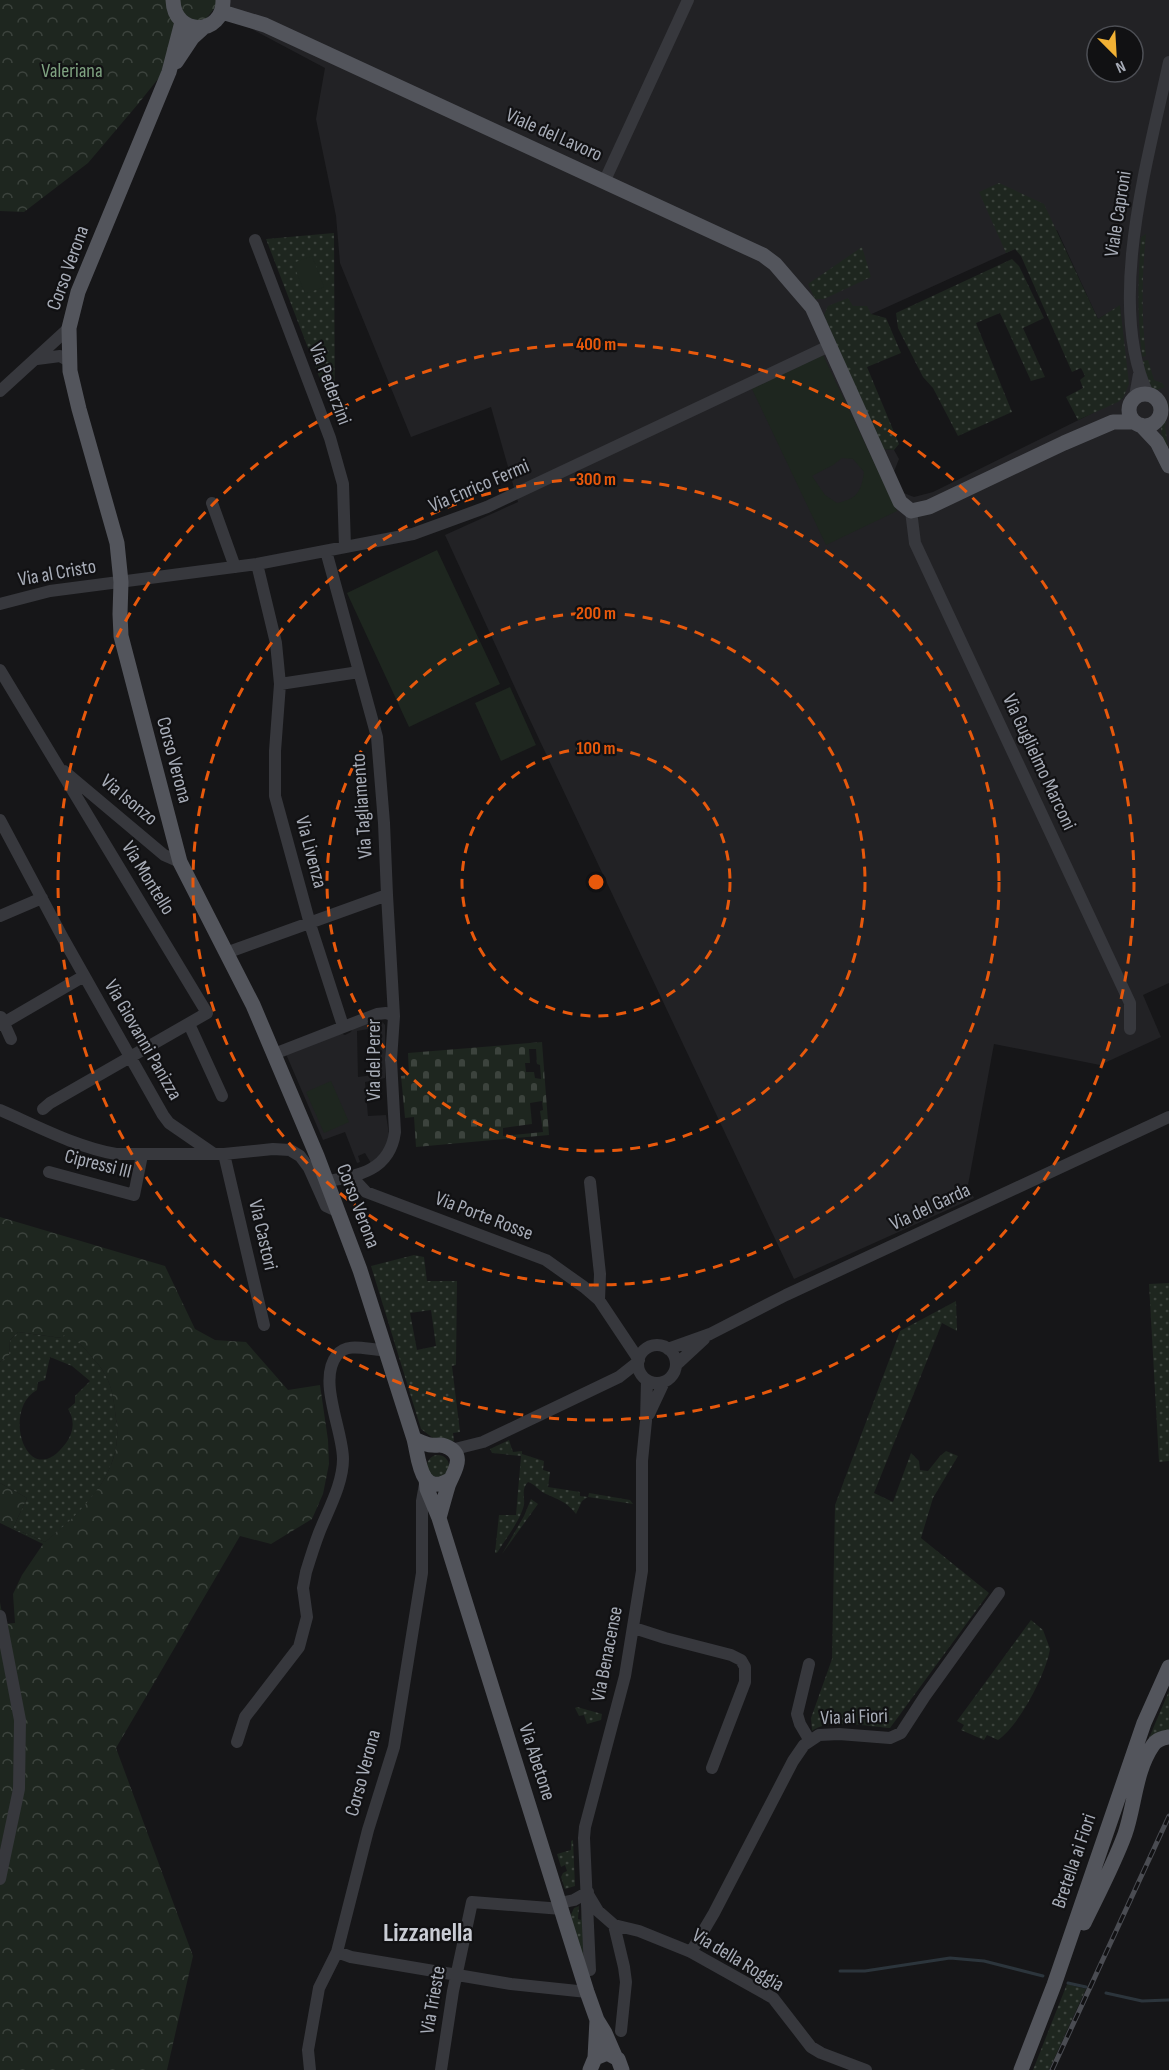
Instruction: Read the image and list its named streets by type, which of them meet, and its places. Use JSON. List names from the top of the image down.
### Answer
{
  "streets": {
    "main road": [
      "Viale del Lavoro",
      "Viale Caproni",
      "Corso Verona",
      "Via Abetone",
      "Bretella ai Fiori"
    ],
    "street": [
      "Via Pederzini",
      "Via Enrico Fermi",
      "Via al Cristo",
      "Via Guglielmo Marconi",
      "Via Isonzo",
      "Via Tagliamento",
      "Via Livenza",
      "Via Montello",
      "Via Giovanni Panizza",
      "Via del Perer",
      "Cipressi III",
      "Via del Garda",
      "Via Porte Rosse",
      "Via Castori",
      "Via Benacense",
      "Via ai Fiori",
      "Via della Roggia",
      "Via Trieste"
    ]
  },
  "crossings": [
    ["Viale del Lavoro", "Via Enrico Fermi"],
    ["Viale del Lavoro", "Via Guglielmo Marconi"],
    ["Corso Verona", "Via Enrico Fermi"],
    ["Corso Verona", "Via al Cristo"],
    ["Corso Verona", "Via Isonzo"],
    ["Corso Verona", "Via del Perer"],
    ["Corso Verona", "Via Abetone"],
    ["Via Pederzini", "Via Enrico Fermi"],
    ["Via Enrico Fermi", "Via al Cristo"],
    ["Via Enrico Fermi", "Via Tagliamento"],
    ["Via Enrico Fermi", "Via Livenza"],
    ["Via Isonzo", "Via Montello"],
    ["Via Tagliamento", "Via del Perer"],
    ["Via Giovanni Panizza", "Via Castori"],
    ["Via del Perer", "Via Porte Rosse"],
    ["Via del Garda", "Via Porte Rosse"],
    ["Via ai Fiori", "Via della Roggia"],
    ["Via Abetone", "Via Trieste"]
  ],
  "districts": ["Lizzanella"],
  "parks": ["Valeriana"],
  "north": "bottom right",
  "rings": [
    "400 m",
    "300 m",
    "200 m",
    "100 m"
  ]
}
